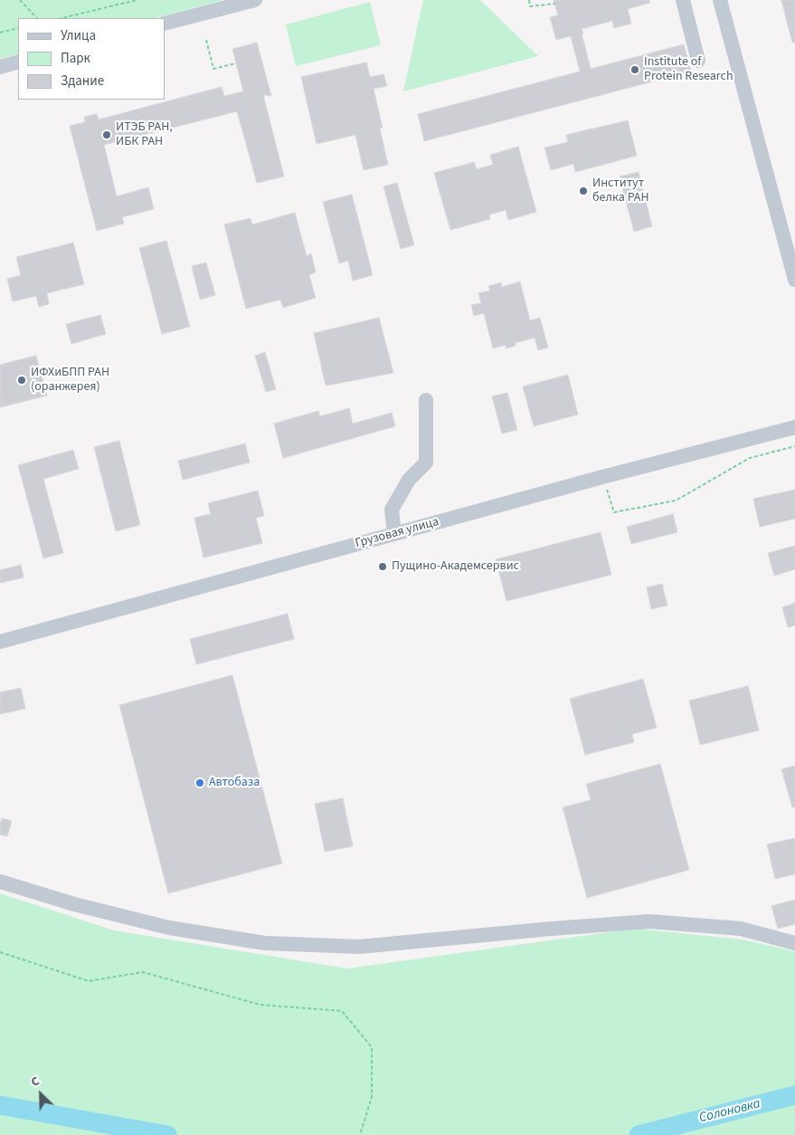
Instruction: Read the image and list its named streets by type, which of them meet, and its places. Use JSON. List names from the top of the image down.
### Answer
{
  "streets": {
    "street": ["Грузовая улица"]
  },
  "water": ["Солоновка"],
  "places": [
    "Institute of Protein Research",
    "ИТЭБ РАН, ИБК РАН",
    "Институт белка РАН",
    "ИФХиБПП РАН (оранжерея)",
    "Пущино-Академсервис",
    "Автобаза"
  ],
  "legend": ["Улица", "Парк", "Здание"],
  "north": "top left"
}
